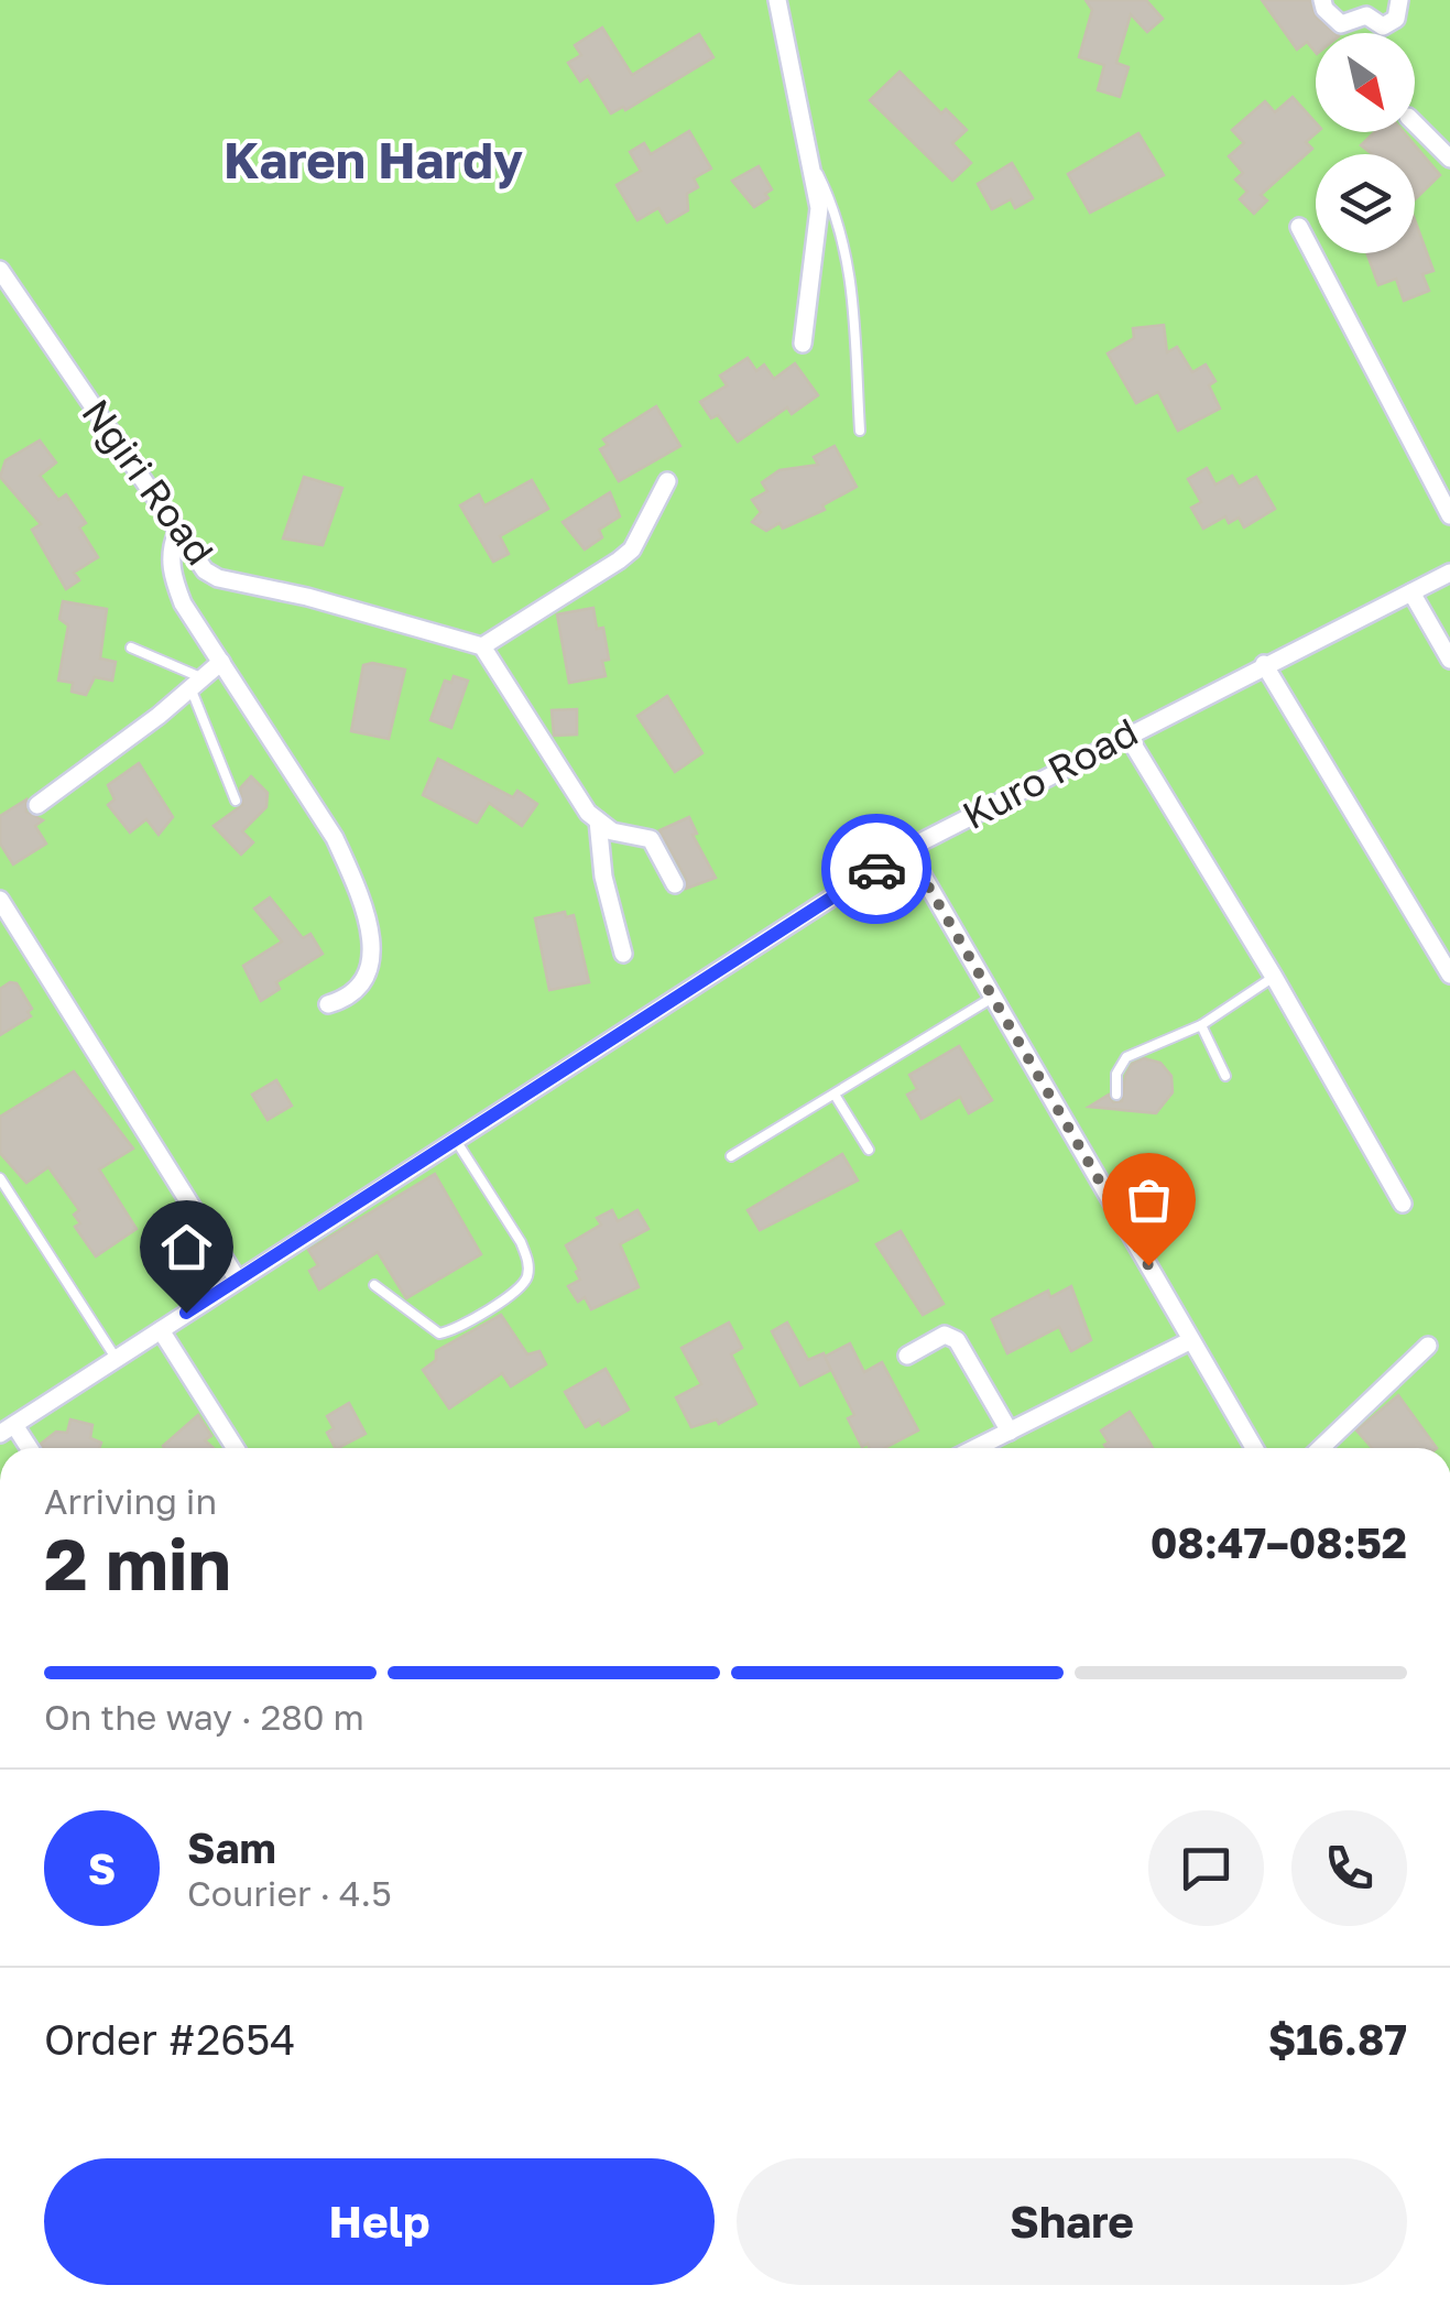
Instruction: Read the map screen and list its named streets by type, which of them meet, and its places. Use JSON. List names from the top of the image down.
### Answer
{
  "streets": {
    "street": ["Ngiri Road", "Kuro Road"]
  },
  "districts": ["Karen Hardy"],
  "north": "bottom right",
  "page": {
    "heading": ["2 min", "Arriving in", "08:47–08:52"],
    "panel": [
      "Sam",
      "Courier · 4.5",
      "Order #2654",
      "$16.87"
    ],
    "bar": "On the way · 280 m",
    "round": "S",
    "buttons": ["Help", "Share"]
  }
}
